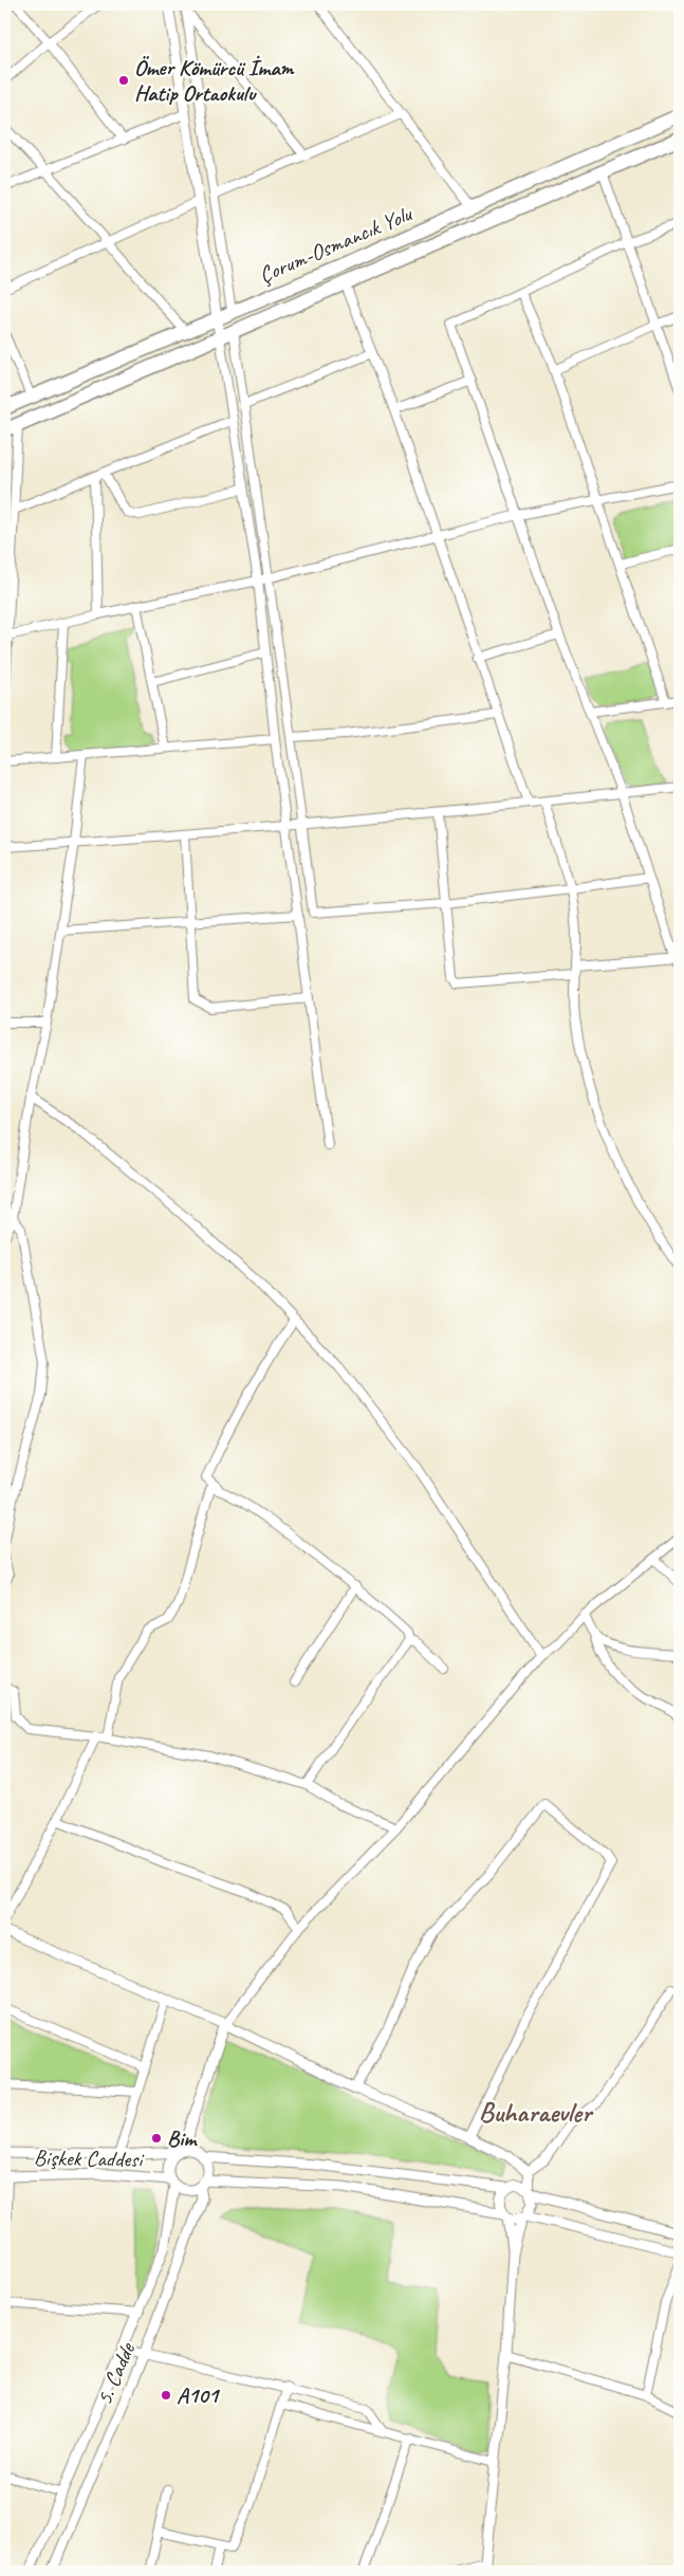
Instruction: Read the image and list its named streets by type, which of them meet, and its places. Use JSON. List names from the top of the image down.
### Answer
{
  "streets": {
    "highway": ["Çorum-Osmancık Yolu"],
    "street": ["Bişkek Caddesi", "5. Cadde"]
  },
  "crossings": [
    ["Bişkek Caddesi", "5. Cadde"]
  ],
  "districts": ["Buharaevler"],
  "places": ["Ömer Kömürcü İmam Hatip Ortaokulu", "Bim", "A101"]
}
